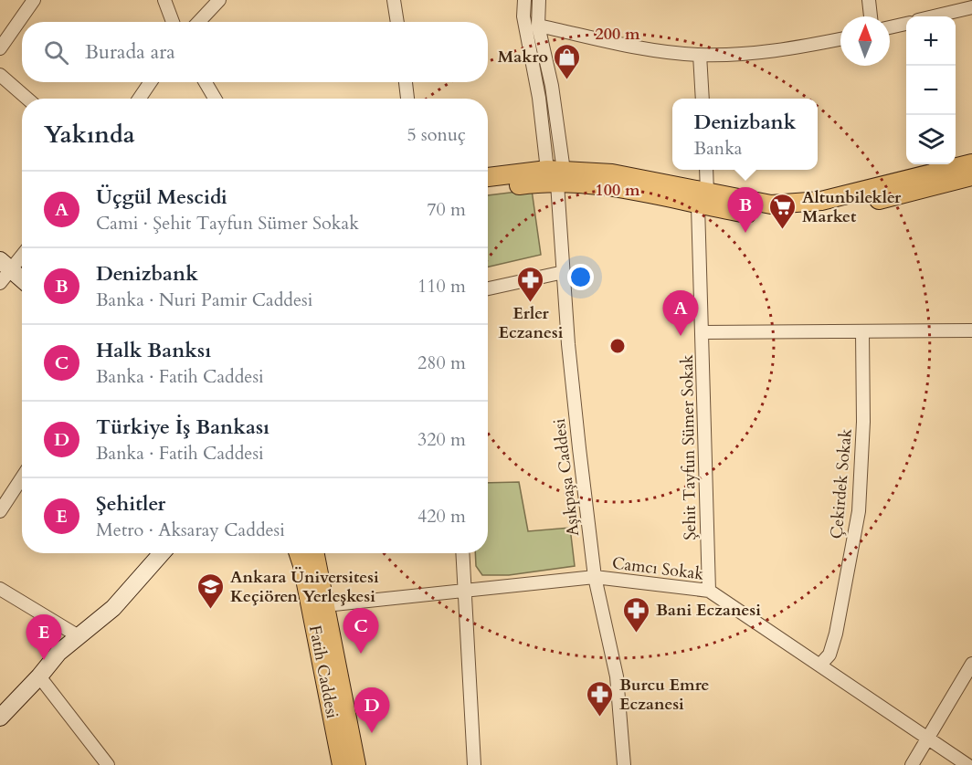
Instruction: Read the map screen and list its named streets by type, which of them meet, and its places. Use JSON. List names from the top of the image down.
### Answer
{
  "streets": {
    "main road": ["Fatih Caddesi"],
    "street": [
      "Şehit Tayfun Sümer Sokak",
      "Aşıkpaşa Caddesi",
      "Çekirdek Sokak",
      "Camcı Sokak"
    ]
  },
  "crossings": [
    ["Şehit Tayfun Sümer Sokak", "Camcı Sokak"],
    ["Aşıkpaşa Caddesi", "Camcı Sokak"],
    ["Çekirdek Sokak", "Camcı Sokak"],
    ["Camcı Sokak", "Fatih Caddesi"]
  ],
  "places": {
    "shop": ["Makro"],
    "supermarket": ["Altunbilekler Market"],
    "pharmacy": ["Erler Eczanesi", "Bani Eczanesi", "Burcu Emre Eczanesi"],
    "school or university": ["Ankara Üniversitesi Keçiören Yerleşkesi"]
  },
  "north": "top",
  "page": {
    "map_buttons": ["+", "−"],
    "search": "Burada ara",
    "popup": ["Denizbank", "Banka"],
    "heading": ["Yakında", "5 sonuç"],
    "list": [
      {
        "mark": "A",
        "name": "Üçgül Mescidi",
        "note": "Cami · Şehit Tayfun Sümer Sokak",
        "value": "70 m"
      },
      {
        "mark": "B",
        "name": "Denizbank",
        "note": "Banka · Nuri Pamir Caddesi",
        "value": "110 m"
      },
      {
        "mark": "C",
        "name": "Halk Banksı",
        "note": "Banka · Fatih Caddesi",
        "value": "280 m"
      },
      {
        "mark": "D",
        "name": "Türkiye İş Bankası",
        "note": "Banka · Fatih Caddesi",
        "value": "320 m"
      },
      {
        "mark": "E",
        "name": "Şehitler",
        "note": "Metro · Aksaray Caddesi",
        "value": "420 m"
      }
    ],
    "pins": [
      "B",
      "A",
      "C",
      "E",
      "D"
    ]
  },
  "rings": ["200 m", "100 m"]
}
